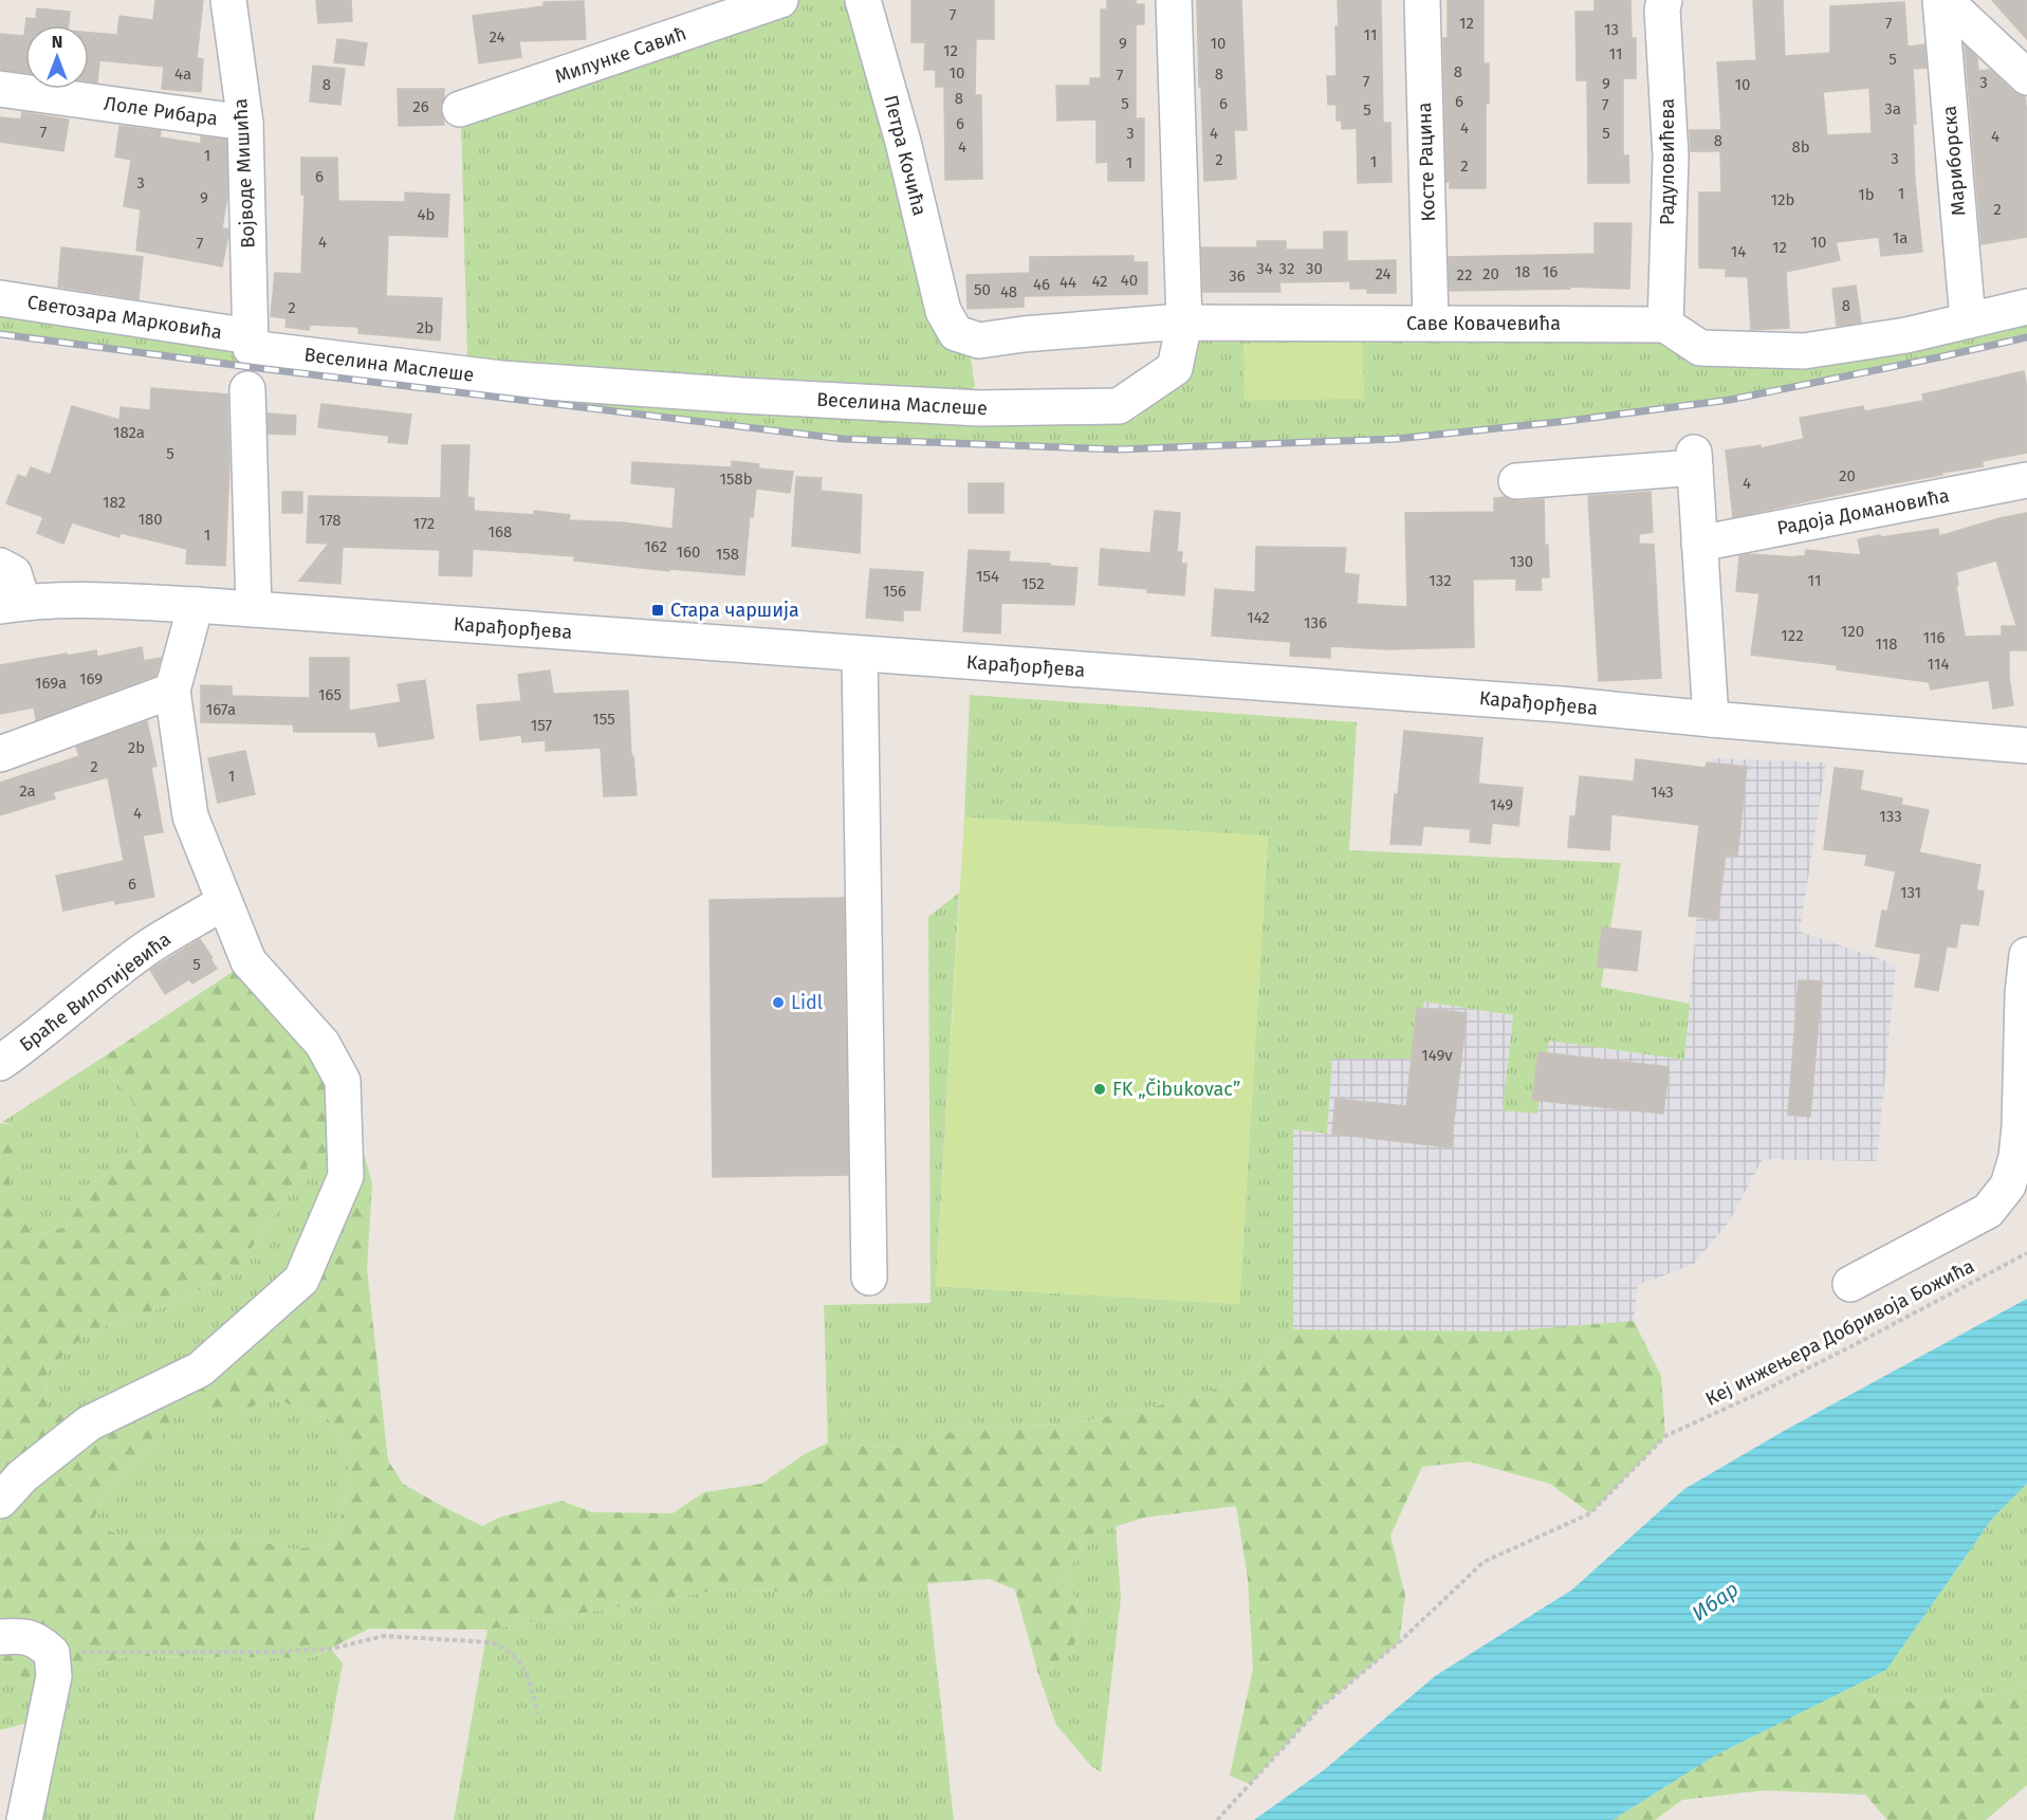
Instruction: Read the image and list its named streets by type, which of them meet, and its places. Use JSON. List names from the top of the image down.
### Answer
{
  "streets": {
    "street": [
      "Милунке Савић",
      "Лоле Рибара",
      "Петра Кочића",
      "Мариборска",
      "Косте Рацина",
      "Радуловићева",
      "Војводе Мишића",
      "Светозара Марковића",
      "Саве Ковачевића",
      "Веселина Маслеше",
      "Радоја Домановића",
      "Карађорђева",
      "Браће Вилотијевића"
    ],
    "path": ["Кеј инжењера Добривоја Божића"]
  },
  "crossings": [
    ["Лоле Рибара", "Војводе Мишића"],
    ["Петра Кочића", "Саве Ковачевића"],
    ["Косте Рацина", "Саве Ковачевића"],
    ["Радуловићева", "Саве Ковачевића"],
    ["Војводе Мишића", "Светозара Марковића"],
    ["Војводе Мишића", "Веселина Маслеше"],
    ["Светозара Марковића", "Веселина Маслеше"],
    ["Саве Ковачевића", "Веселина Маслеше"]
  ],
  "water": ["Ибар"],
  "places": {
    "transit": ["Стара чаршија"],
    "other": ["Lidl", "FK „Čibukovac”"]
  },
  "house_numbers": [
    "7",
    "12",
    "7",
    "13",
    "11",
    "24",
    "9",
    "10",
    "12",
    "11",
    "5",
    "8",
    "10",
    "4a",
    "8",
    "7",
    "7",
    "3",
    "9",
    "8",
    "10",
    "8",
    "6",
    "5",
    "6",
    "7",
    "26",
    "3a",
    "5",
    "6",
    "4",
    "7",
    "3",
    "4",
    "5",
    "4",
    "8",
    "4",
    "8b",
    "1",
    "3",
    "2",
    "1",
    "1",
    "2",
    "6",
    "3",
    "1",
    "1b",
    "9",
    "12b",
    "2",
    "4b",
    "1a",
    "4",
    "10",
    "7",
    "12",
    "14",
    "34",
    "32",
    "30",
    "18",
    "16",
    "24",
    "20",
    "22",
    "36",
    "40",
    "42",
    "44",
    "46",
    "50",
    "48",
    "8",
    "2",
    "2b",
    "182a",
    "5",
    "20",
    "158b",
    "4",
    "182",
    "180",
    "178",
    "172",
    "168",
    "1",
    "162",
    "160",
    "158",
    "130",
    "154",
    "132",
    "11",
    "152",
    "156",
    "142",
    "136",
    "120",
    "122",
    "116",
    "118",
    "114",
    "169",
    "169a",
    "165",
    "167a",
    "155",
    "157",
    "2b",
    "2",
    "1",
    "2a",
    "143",
    "149",
    "4",
    "133",
    "6",
    "131",
    "5",
    "149v"
  ],
  "north": "top"
}
